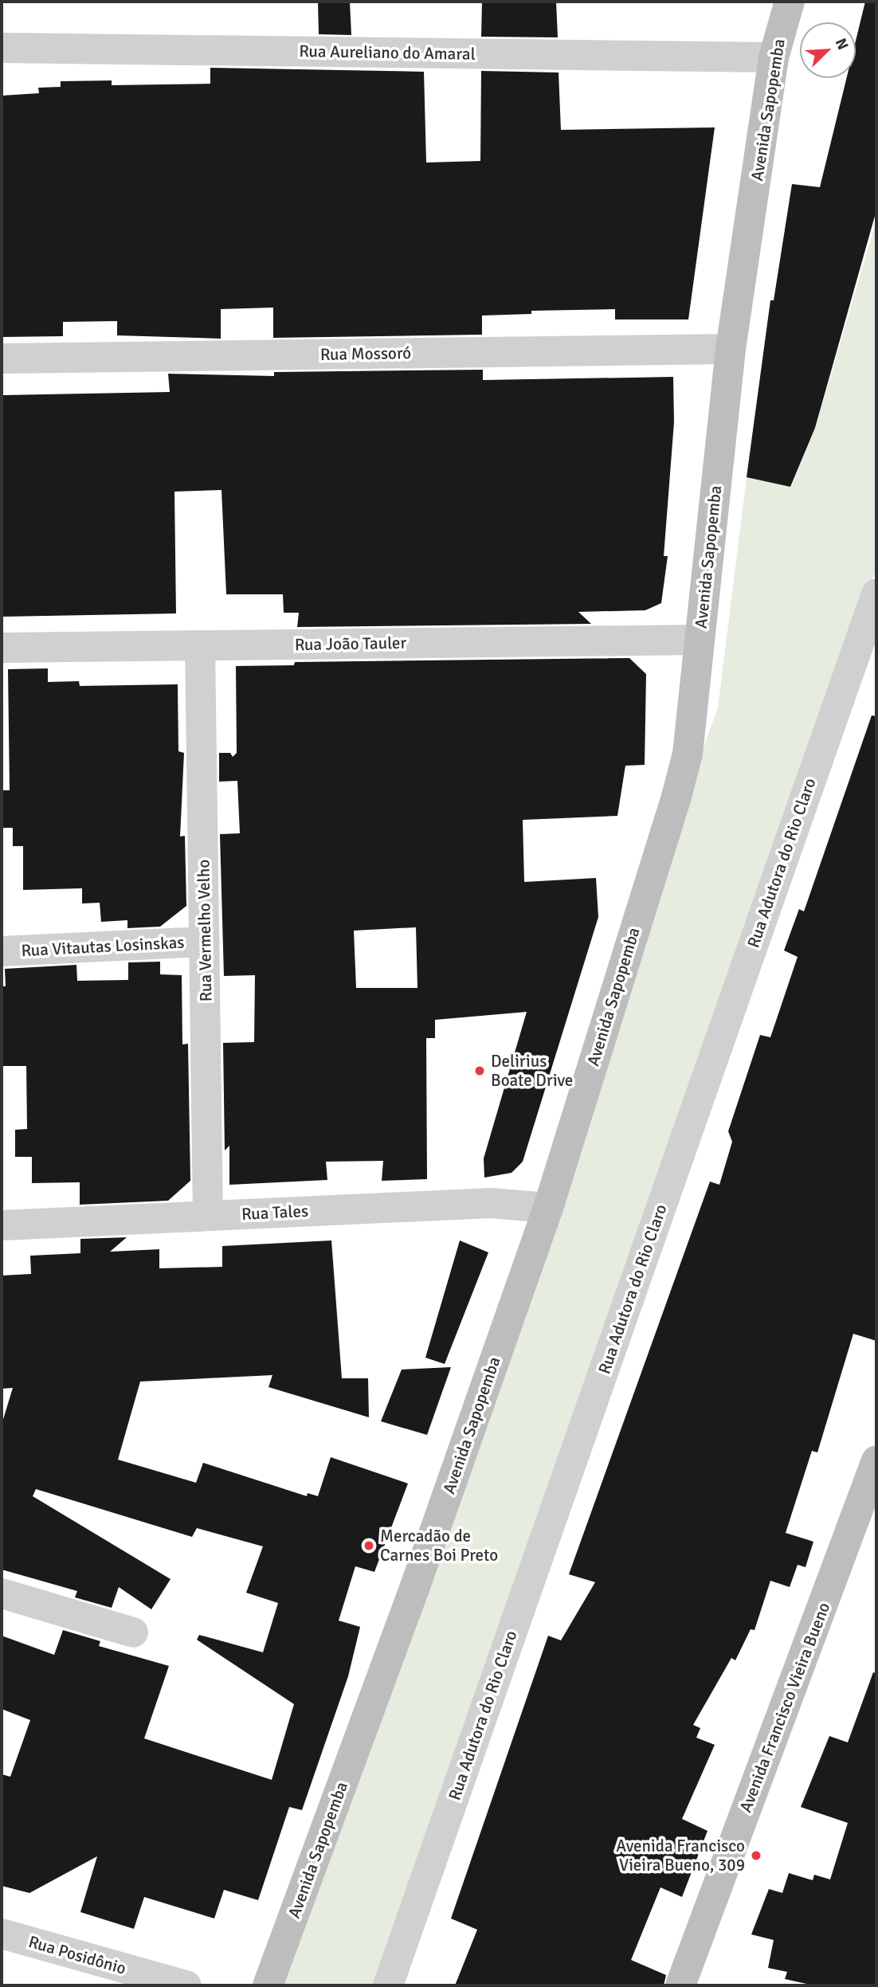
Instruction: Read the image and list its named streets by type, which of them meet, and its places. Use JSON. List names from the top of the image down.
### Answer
{
  "streets": {
    "main road": ["Avenida Sapopemba", "Avenida Francisco Vieira Bueno"],
    "street": [
      "Rua Aureliano do Amaral",
      "Rua Mossoró",
      "Rua João Tauler",
      "Rua Adutora do Rio Claro",
      "Rua Vermelho Velho",
      "Rua Vitautas Losinskas",
      "Rua Tales",
      "Rua Posidônio"
    ]
  },
  "crossings": [
    ["Rua Aureliano do Amaral", "Avenida Sapopemba"],
    ["Avenida Sapopemba", "Rua Mossoró"],
    ["Avenida Sapopemba", "Rua João Tauler"],
    ["Avenida Sapopemba", "Rua Tales"],
    ["Rua João Tauler", "Rua Vermelho Velho"],
    ["Rua Vermelho Velho", "Rua Vitautas Losinskas"],
    ["Rua Vermelho Velho", "Rua Tales"]
  ],
  "places": ["Delirius Boate Drive", "Mercadão de Carnes Boi Preto", "Avenida Francisco Vieira Bueno, 309"],
  "north": "top right"
}
